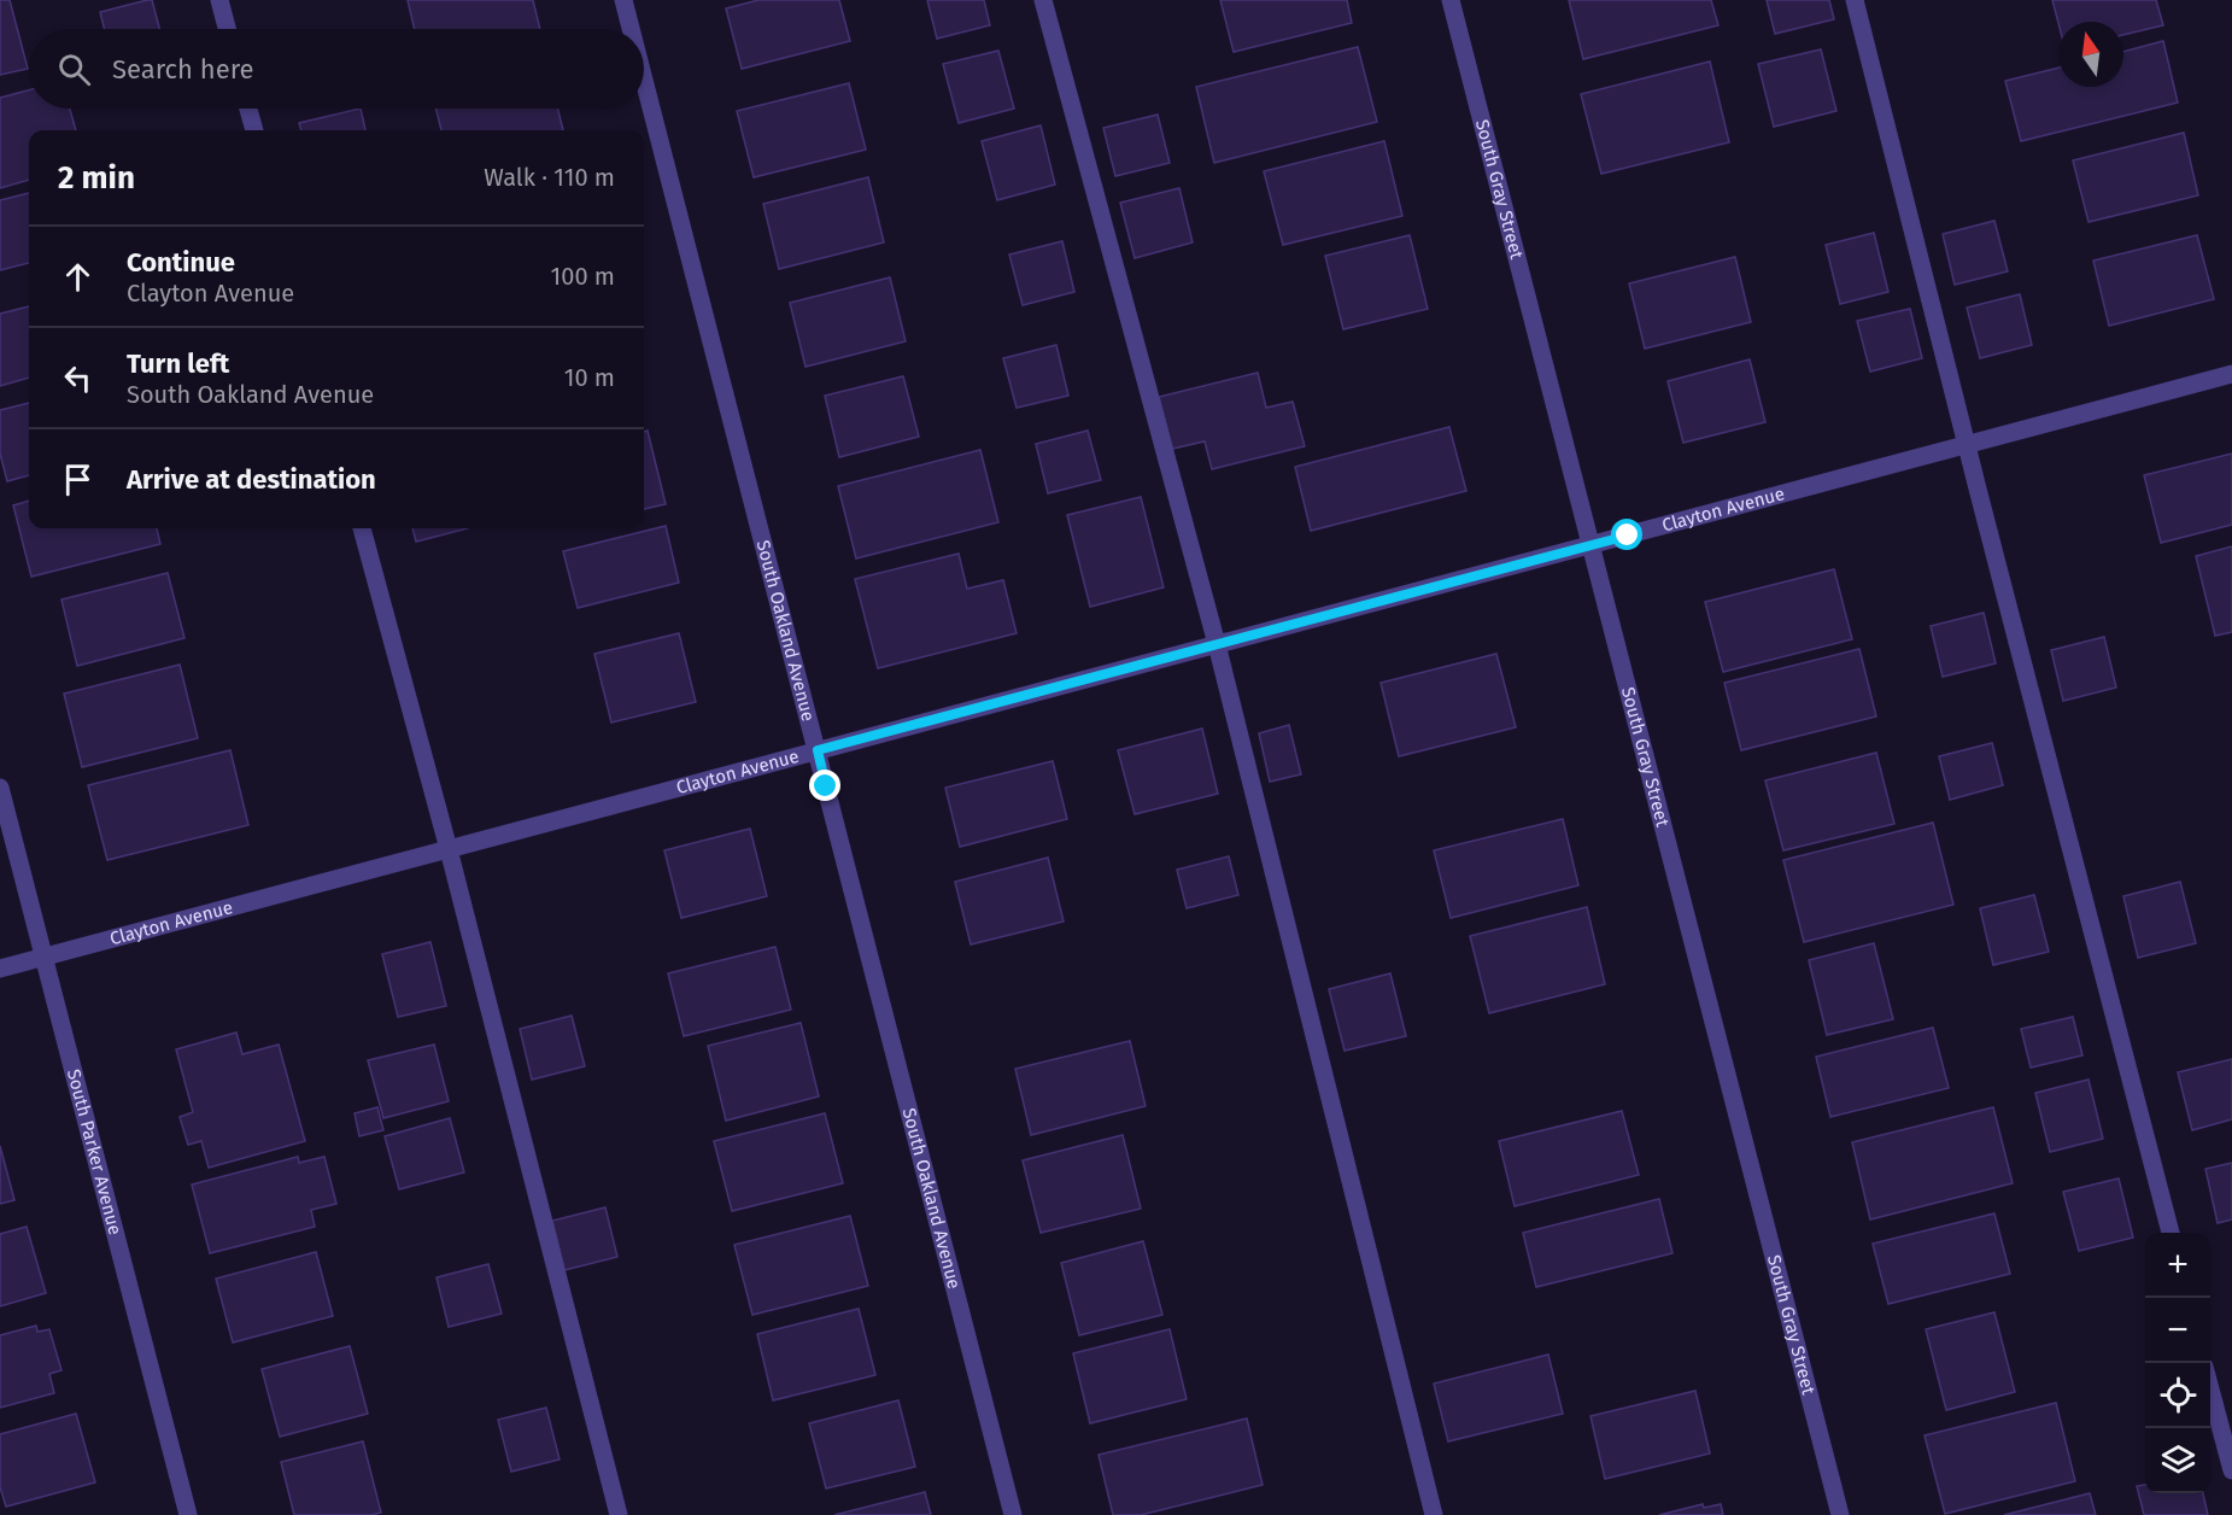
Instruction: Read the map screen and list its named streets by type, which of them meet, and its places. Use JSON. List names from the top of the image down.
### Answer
{
  "streets": {
    "street": [
      "South Gray Street",
      "Clayton Avenue",
      "South Oakland Avenue",
      "South Parker Avenue"
    ]
  },
  "crossings": [
    ["South Gray Street", "Clayton Avenue"],
    ["Clayton Avenue", "South Oakland Avenue"],
    ["Clayton Avenue", "South Parker Avenue"]
  ],
  "north": "top",
  "page": {
    "search": "Search here",
    "heading": ["2 min", "Walk · 110 m"],
    "list": [
      ["Continue", "Clayton Avenue", "100 m"],
      ["Turn left", "South Oakland Avenue", "10 m"],
      "Arrive at destination"
    ],
    "map_buttons": ["+", "−"]
  }
}
